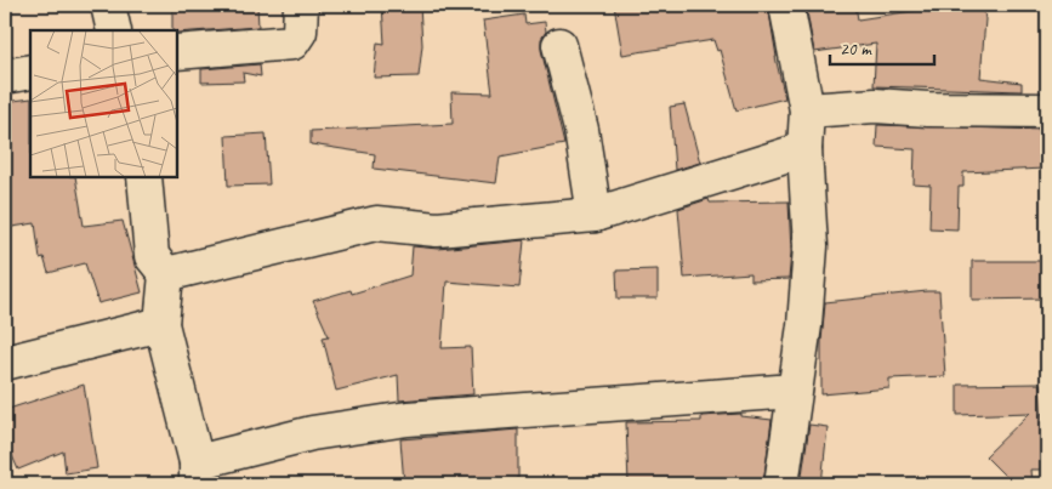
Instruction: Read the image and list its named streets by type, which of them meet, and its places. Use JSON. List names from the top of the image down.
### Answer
{
  "scale_bar": "20 m"
}
